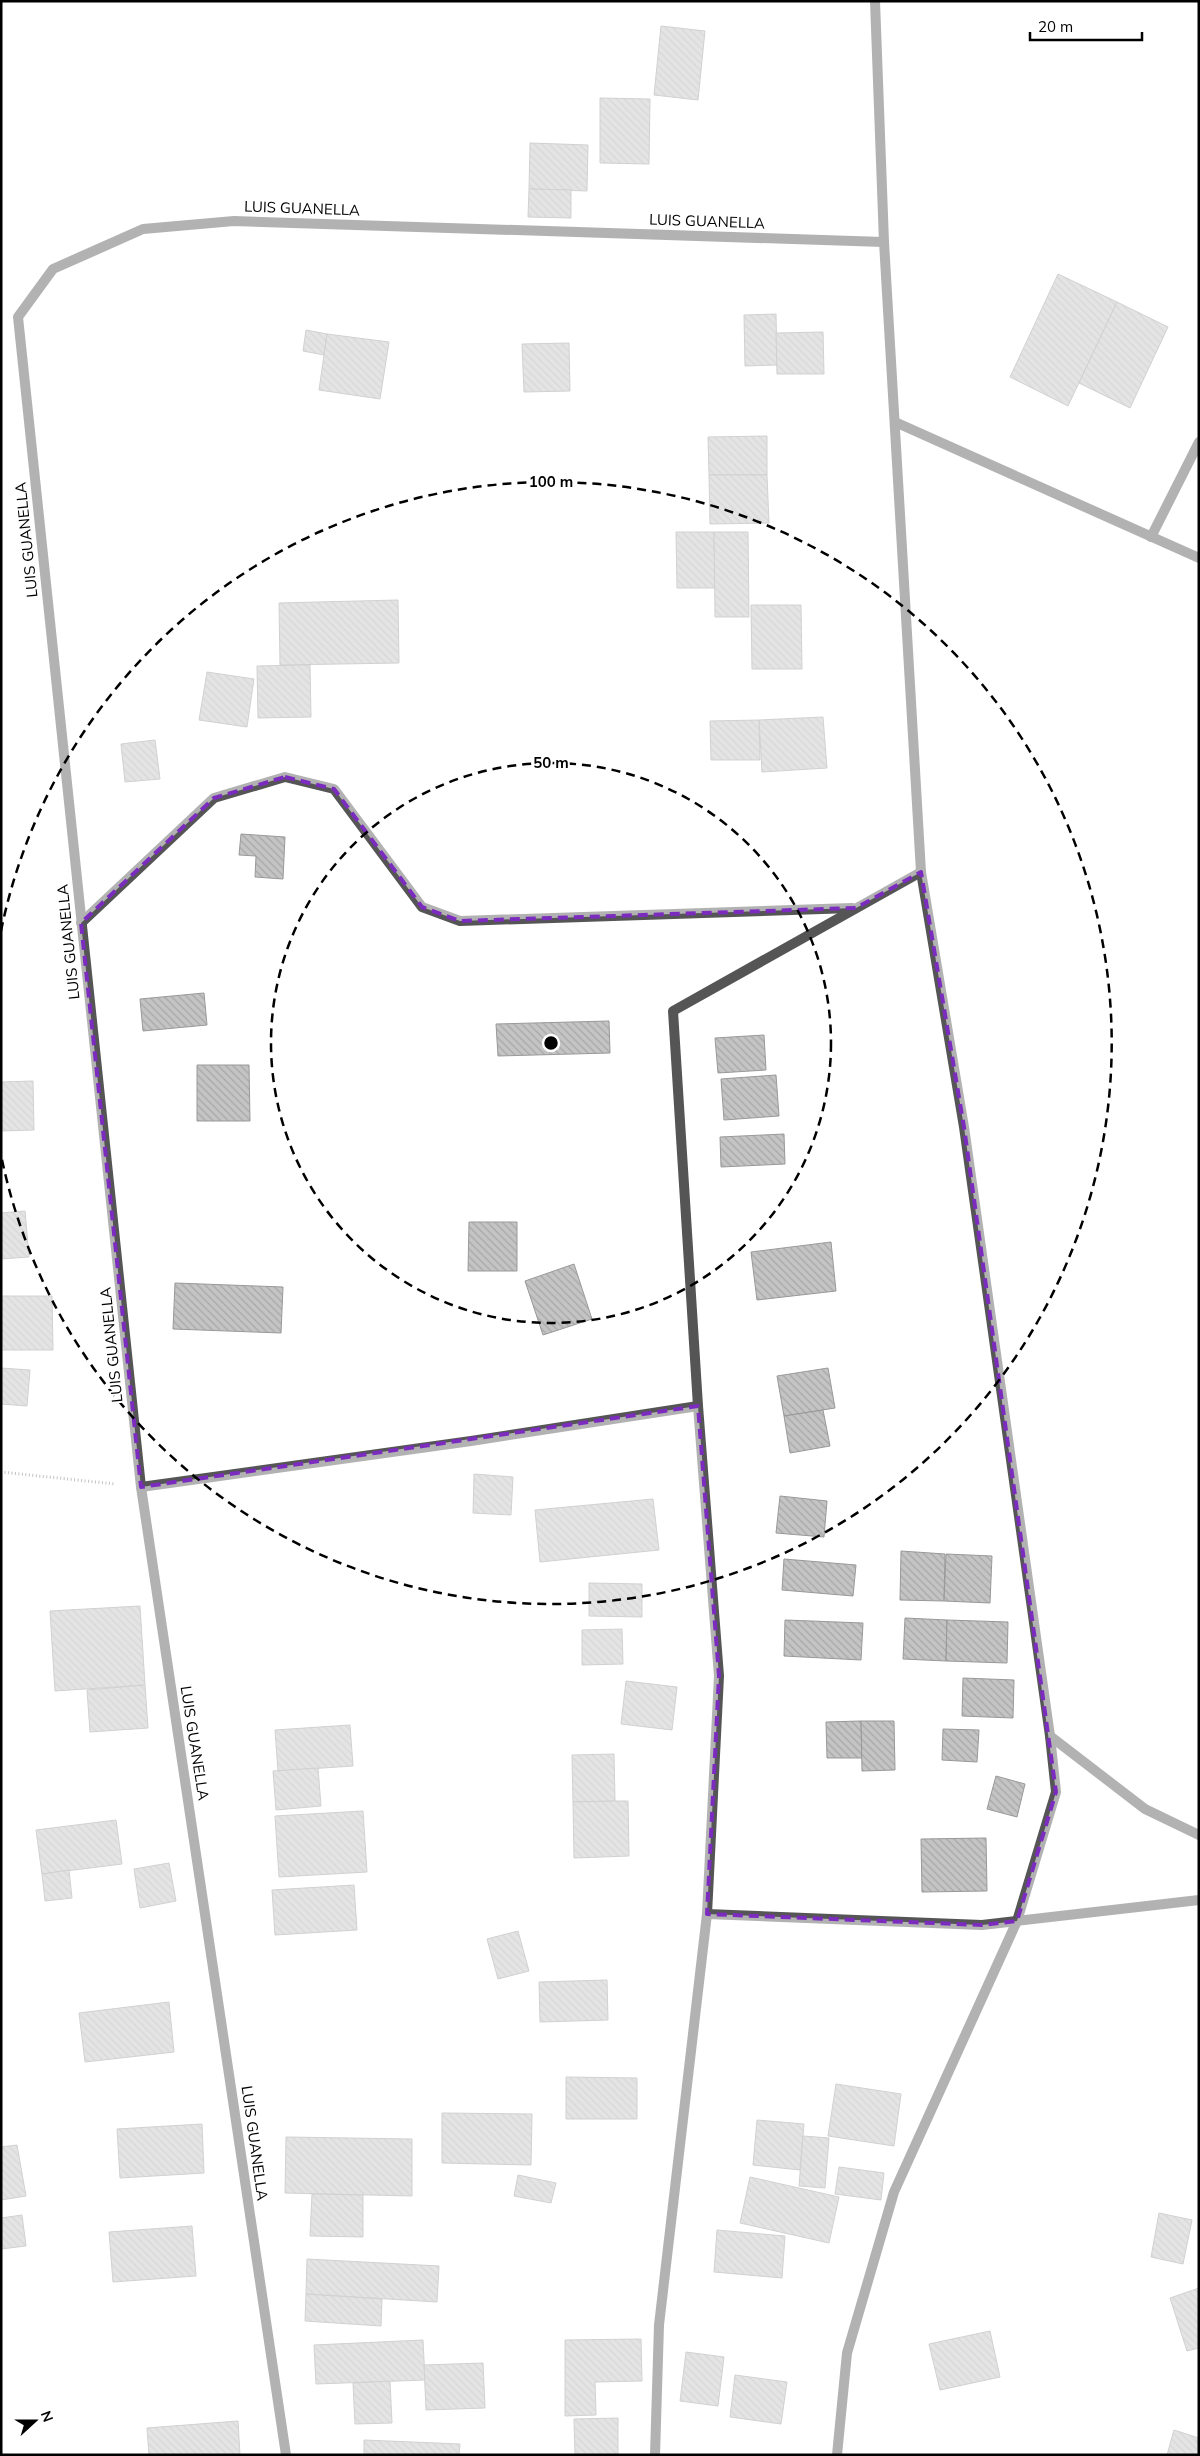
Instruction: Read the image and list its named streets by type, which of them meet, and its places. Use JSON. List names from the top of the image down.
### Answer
{
  "streets": {
    "street": ["LUIS GUANELLA"]
  },
  "scale_bar": "20 m",
  "north": "right",
  "rings": ["100 m", "50 m"]
}
